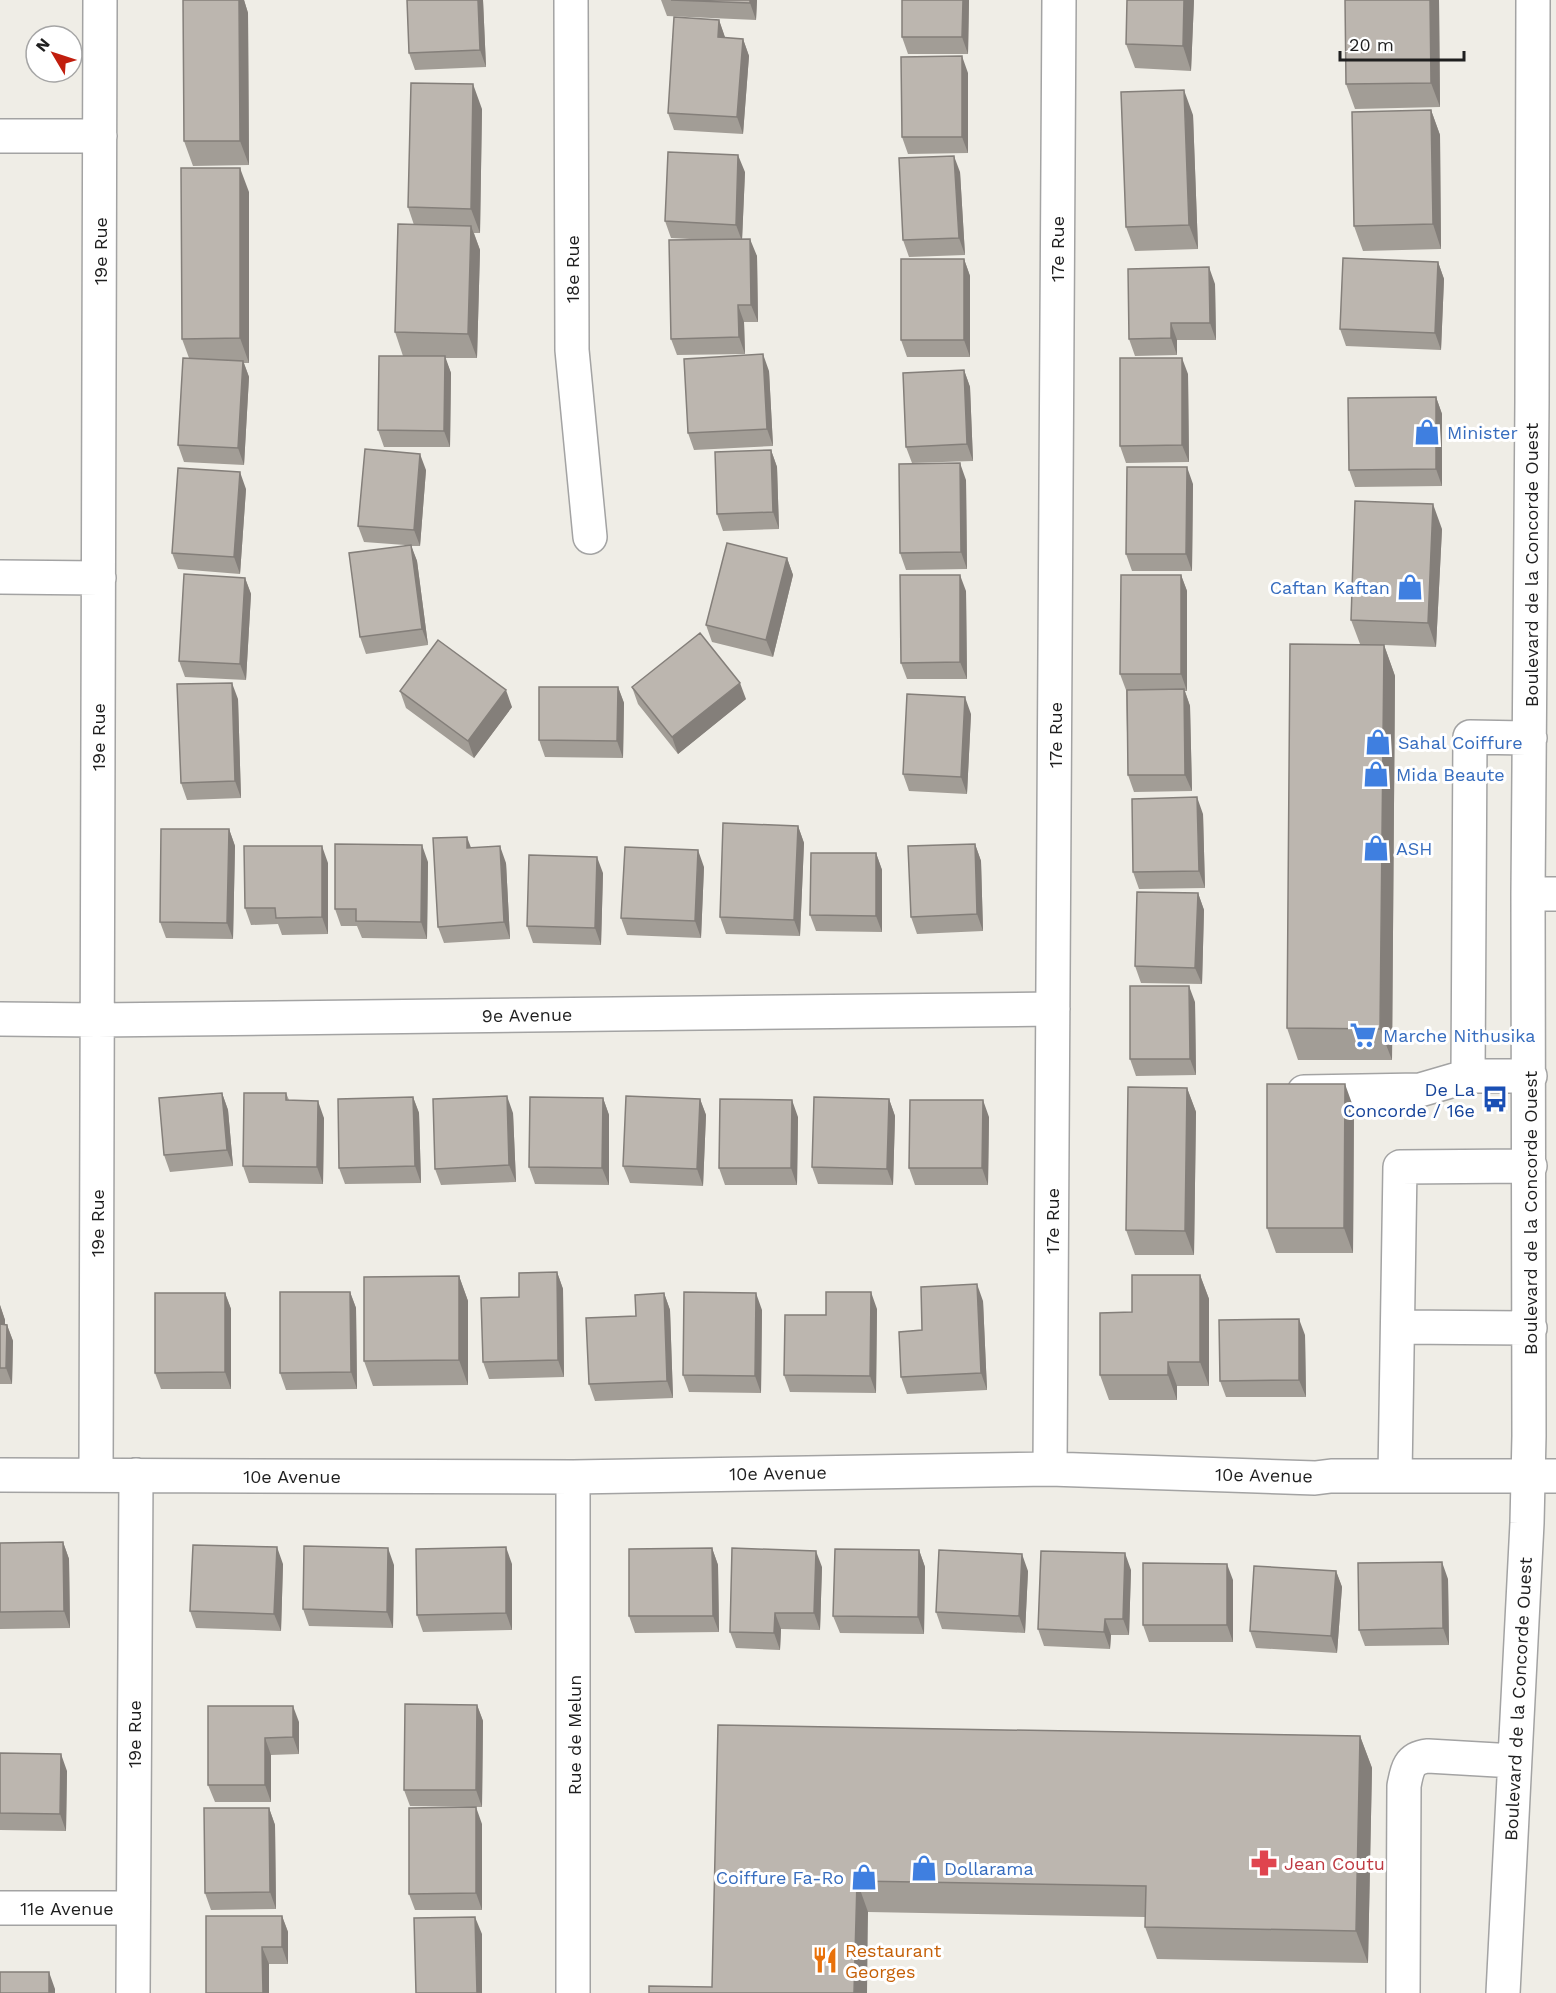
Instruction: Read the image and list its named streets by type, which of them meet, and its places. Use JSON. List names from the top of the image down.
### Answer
{
  "streets": {
    "street": [
      "17e Rue",
      "19e Rue",
      "18e Rue",
      "Boulevard de la Concorde Ouest",
      "9e Avenue",
      "10e Avenue",
      "Rue de Melun",
      "11e Avenue"
    ]
  },
  "crossings": [
    ["17e Rue", "9e Avenue"],
    ["17e Rue", "10e Avenue"],
    ["19e Rue", "9e Avenue"],
    ["19e Rue", "10e Avenue"],
    ["19e Rue", "11e Avenue"],
    ["Boulevard de la Concorde Ouest", "10e Avenue"],
    ["10e Avenue", "Rue de Melun"]
  ],
  "places": {
    "shop": [
      "Minister",
      "Caftan Kaftan",
      "Sahal Coiffure",
      "Mida Beaute",
      "ASH",
      "Dollarama",
      "Coiffure Fa-Ro"
    ],
    "supermarket": ["Marche Nithusika"],
    "bus stop": ["De La Concorde / 16e"],
    "pharmacy": ["Jean Coutu"],
    "restaurant": ["Restaurant Georges"]
  },
  "scale_bar": "20 m",
  "north": "top left"
}
